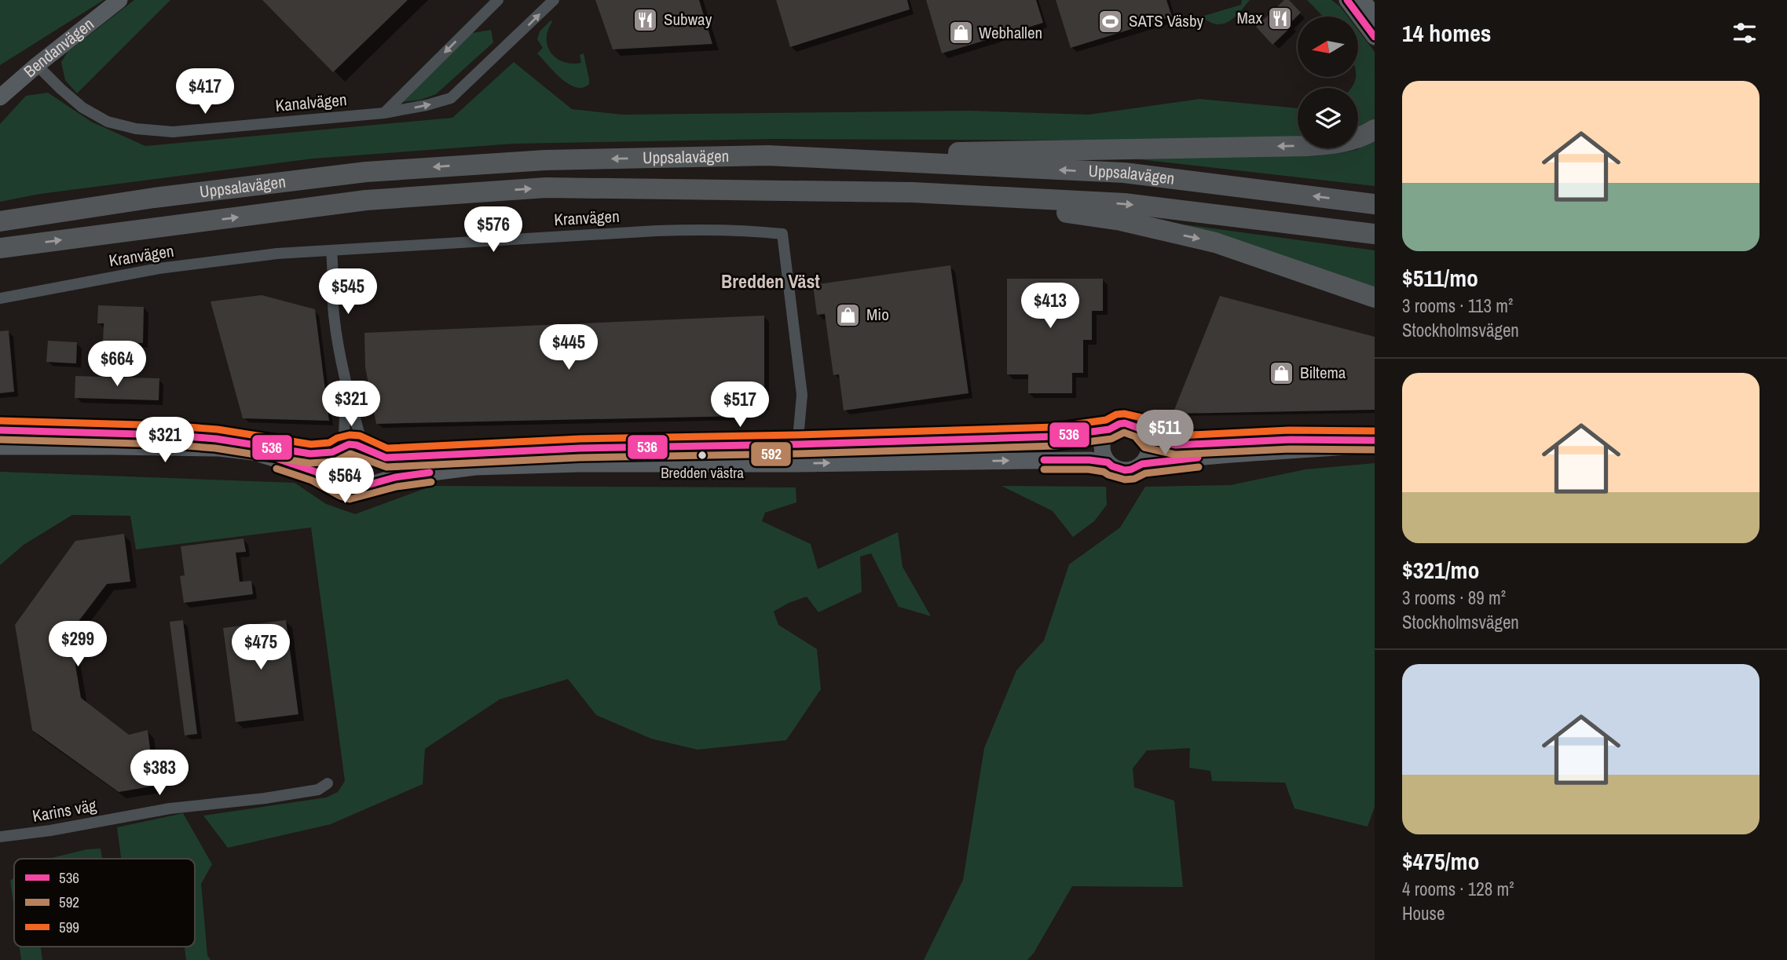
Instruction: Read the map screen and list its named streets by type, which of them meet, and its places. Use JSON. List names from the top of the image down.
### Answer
{
  "streets": {
    "highway": ["Uppsalavägen"],
    "main road": ["Bendanvägen"],
    "street": ["Kanalvägen", "Kranvägen", "Karins väg"]
  },
  "crossings": [
    ["Bendanvägen", "Kanalvägen"]
  ],
  "districts": ["Bredden Väst"],
  "places": {
    "restaurant": ["Max", "Subway"],
    "sports": ["SATS Väsby"],
    "shop": ["Webhallen", "Mio", "Biltema"],
    "other": ["Bredden västra"]
  },
  "lines": ["transit line 536", "transit line 599", "transit line 592"],
  "legend": ["536", "592", "599"],
  "north": "left",
  "page": {
    "heading": "14 homes",
    "list": [
      {
        "name": "$511/mo",
        "note": "3 rooms · 113 m² · Stockholmsvägen"
      },
      {
        "name": "$321/mo",
        "note": "3 rooms · 89 m² · Stockholmsvägen"
      },
      {
        "name": "$475/mo",
        "note": "4 rooms · 128 m² · House"
      }
    ],
    "price": [
      "$417",
      "$576",
      "$545",
      "$413",
      "$445",
      "$664",
      "$321",
      "$517",
      "$511",
      "$321",
      "$564",
      "$299",
      "$475",
      "$383"
    ]
  }
}
